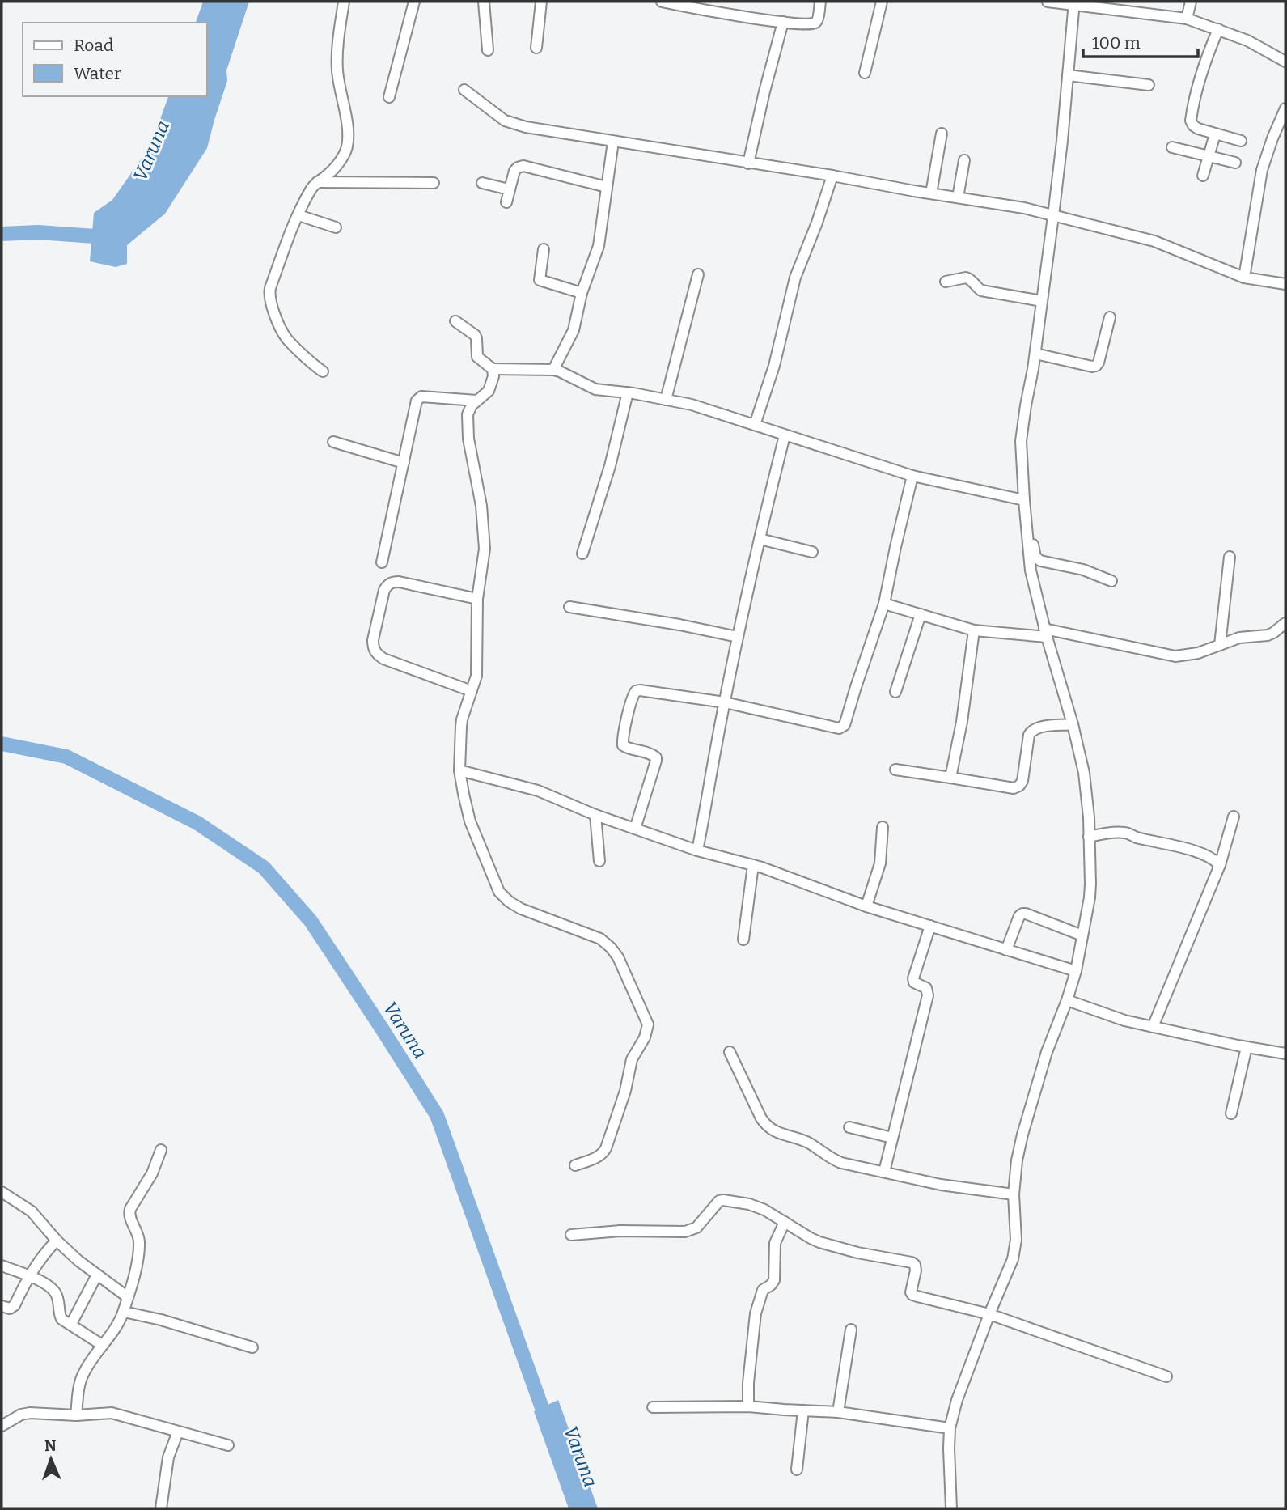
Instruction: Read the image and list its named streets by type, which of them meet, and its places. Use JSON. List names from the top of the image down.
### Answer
{
  "water": ["Varuna"],
  "legend": ["Road", "Water"],
  "scale_bar": "100 m",
  "north": "top"
}
